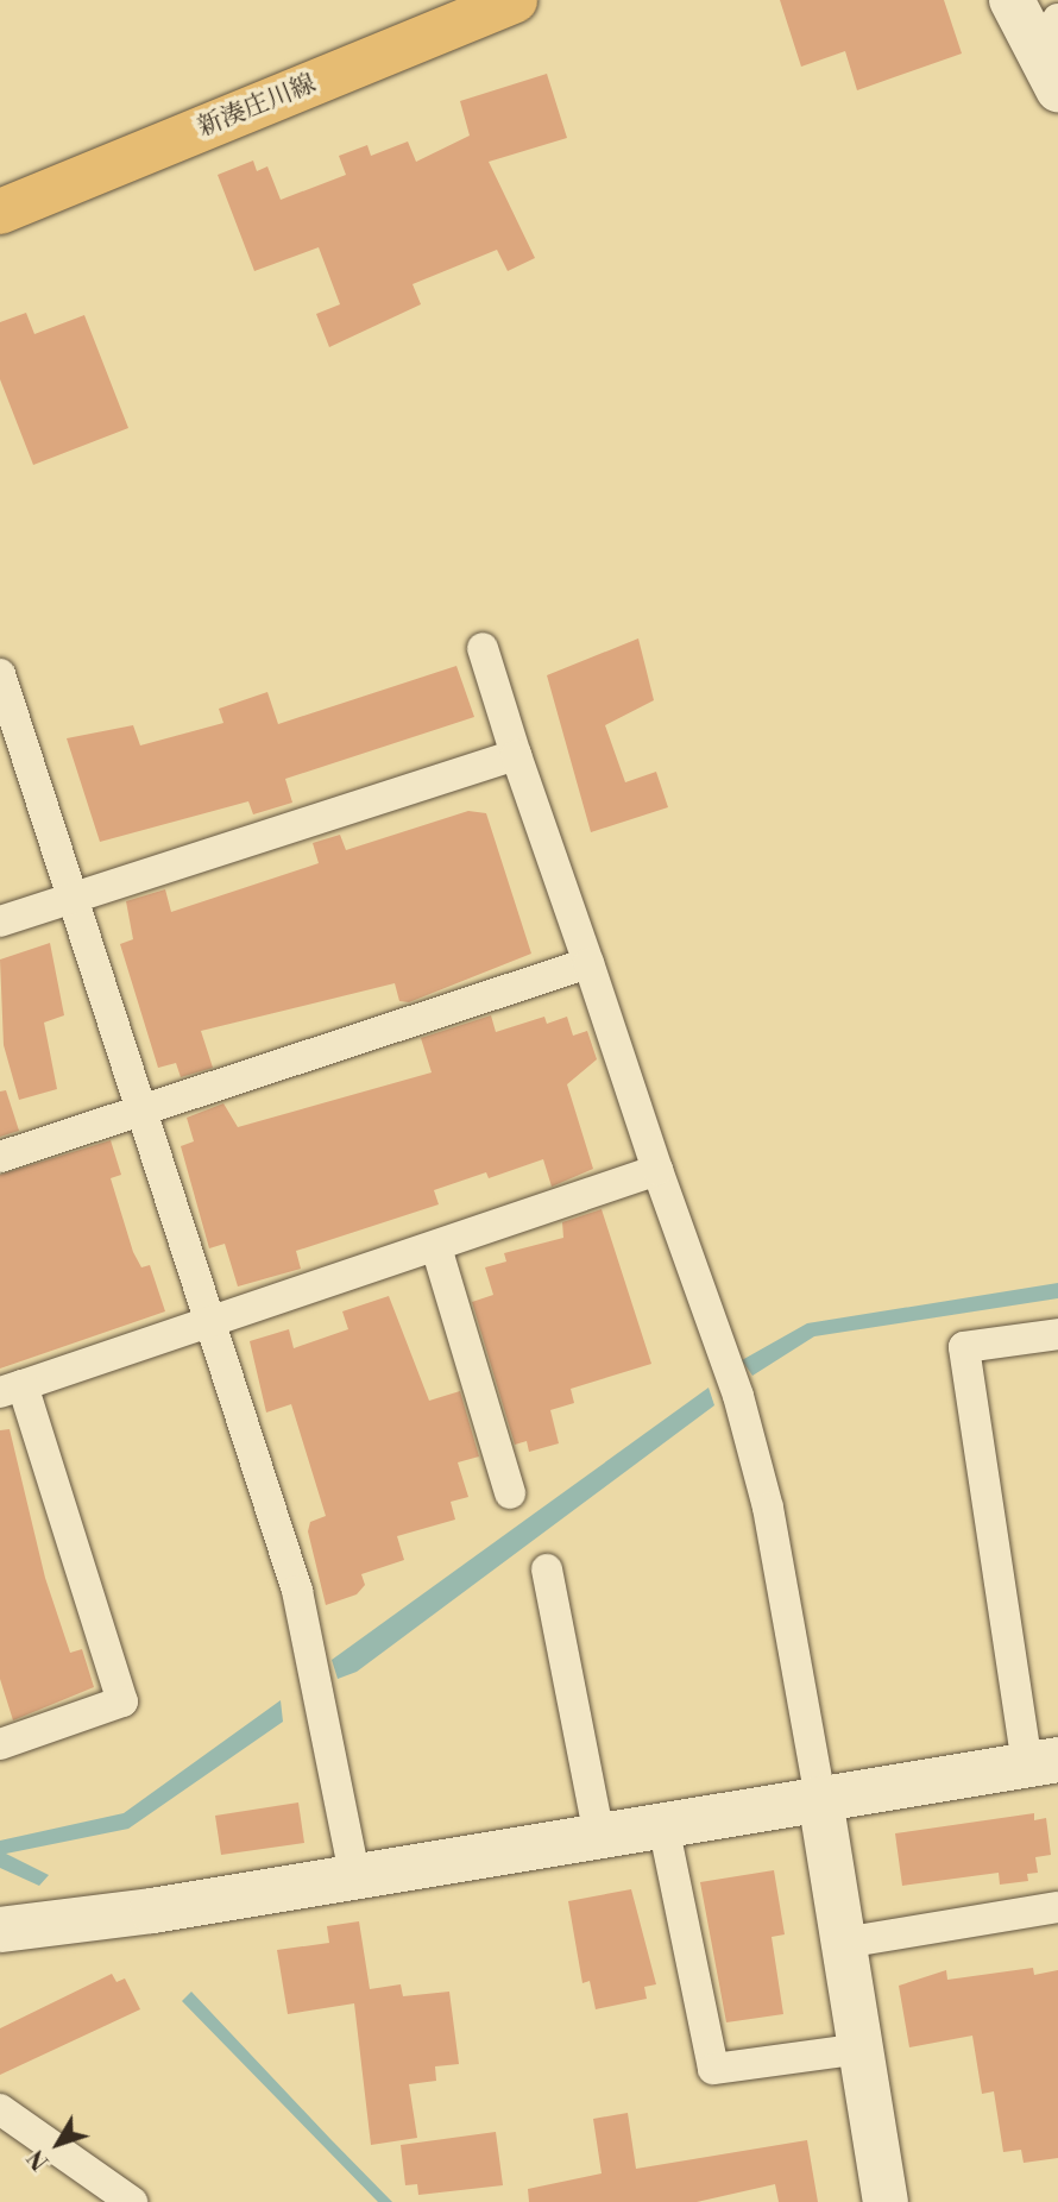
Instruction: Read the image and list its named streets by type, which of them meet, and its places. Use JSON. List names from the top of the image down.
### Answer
{
  "streets": {
    "main road": ["新湊庄川線"]
  },
  "north": "bottom left"
}
